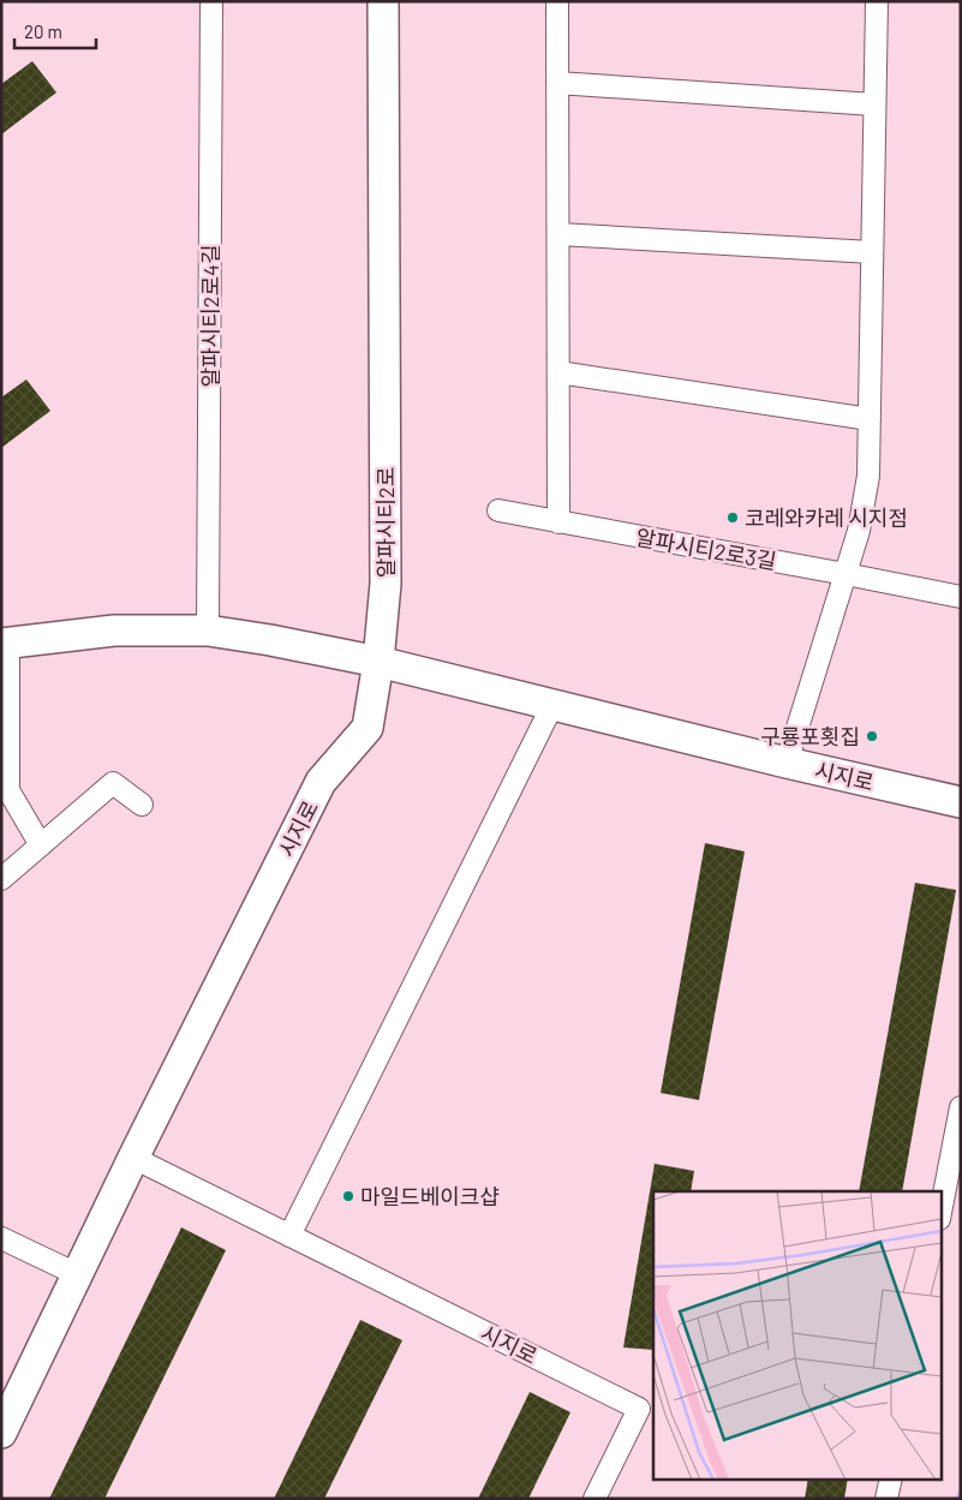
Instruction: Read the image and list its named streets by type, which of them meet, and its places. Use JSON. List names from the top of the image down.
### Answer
{
  "streets": {
    "street": [
      "알파시티2로4길",
      "알파시티2로",
      "알파시티2로3길",
      "시지로"
    ]
  },
  "crossings": [
    ["알파시티2로", "시지로"]
  ],
  "places": ["코레와카레 시지점", "구룡포횟집", "마일드베이크샵"],
  "scale_bar": "20 m"
}
